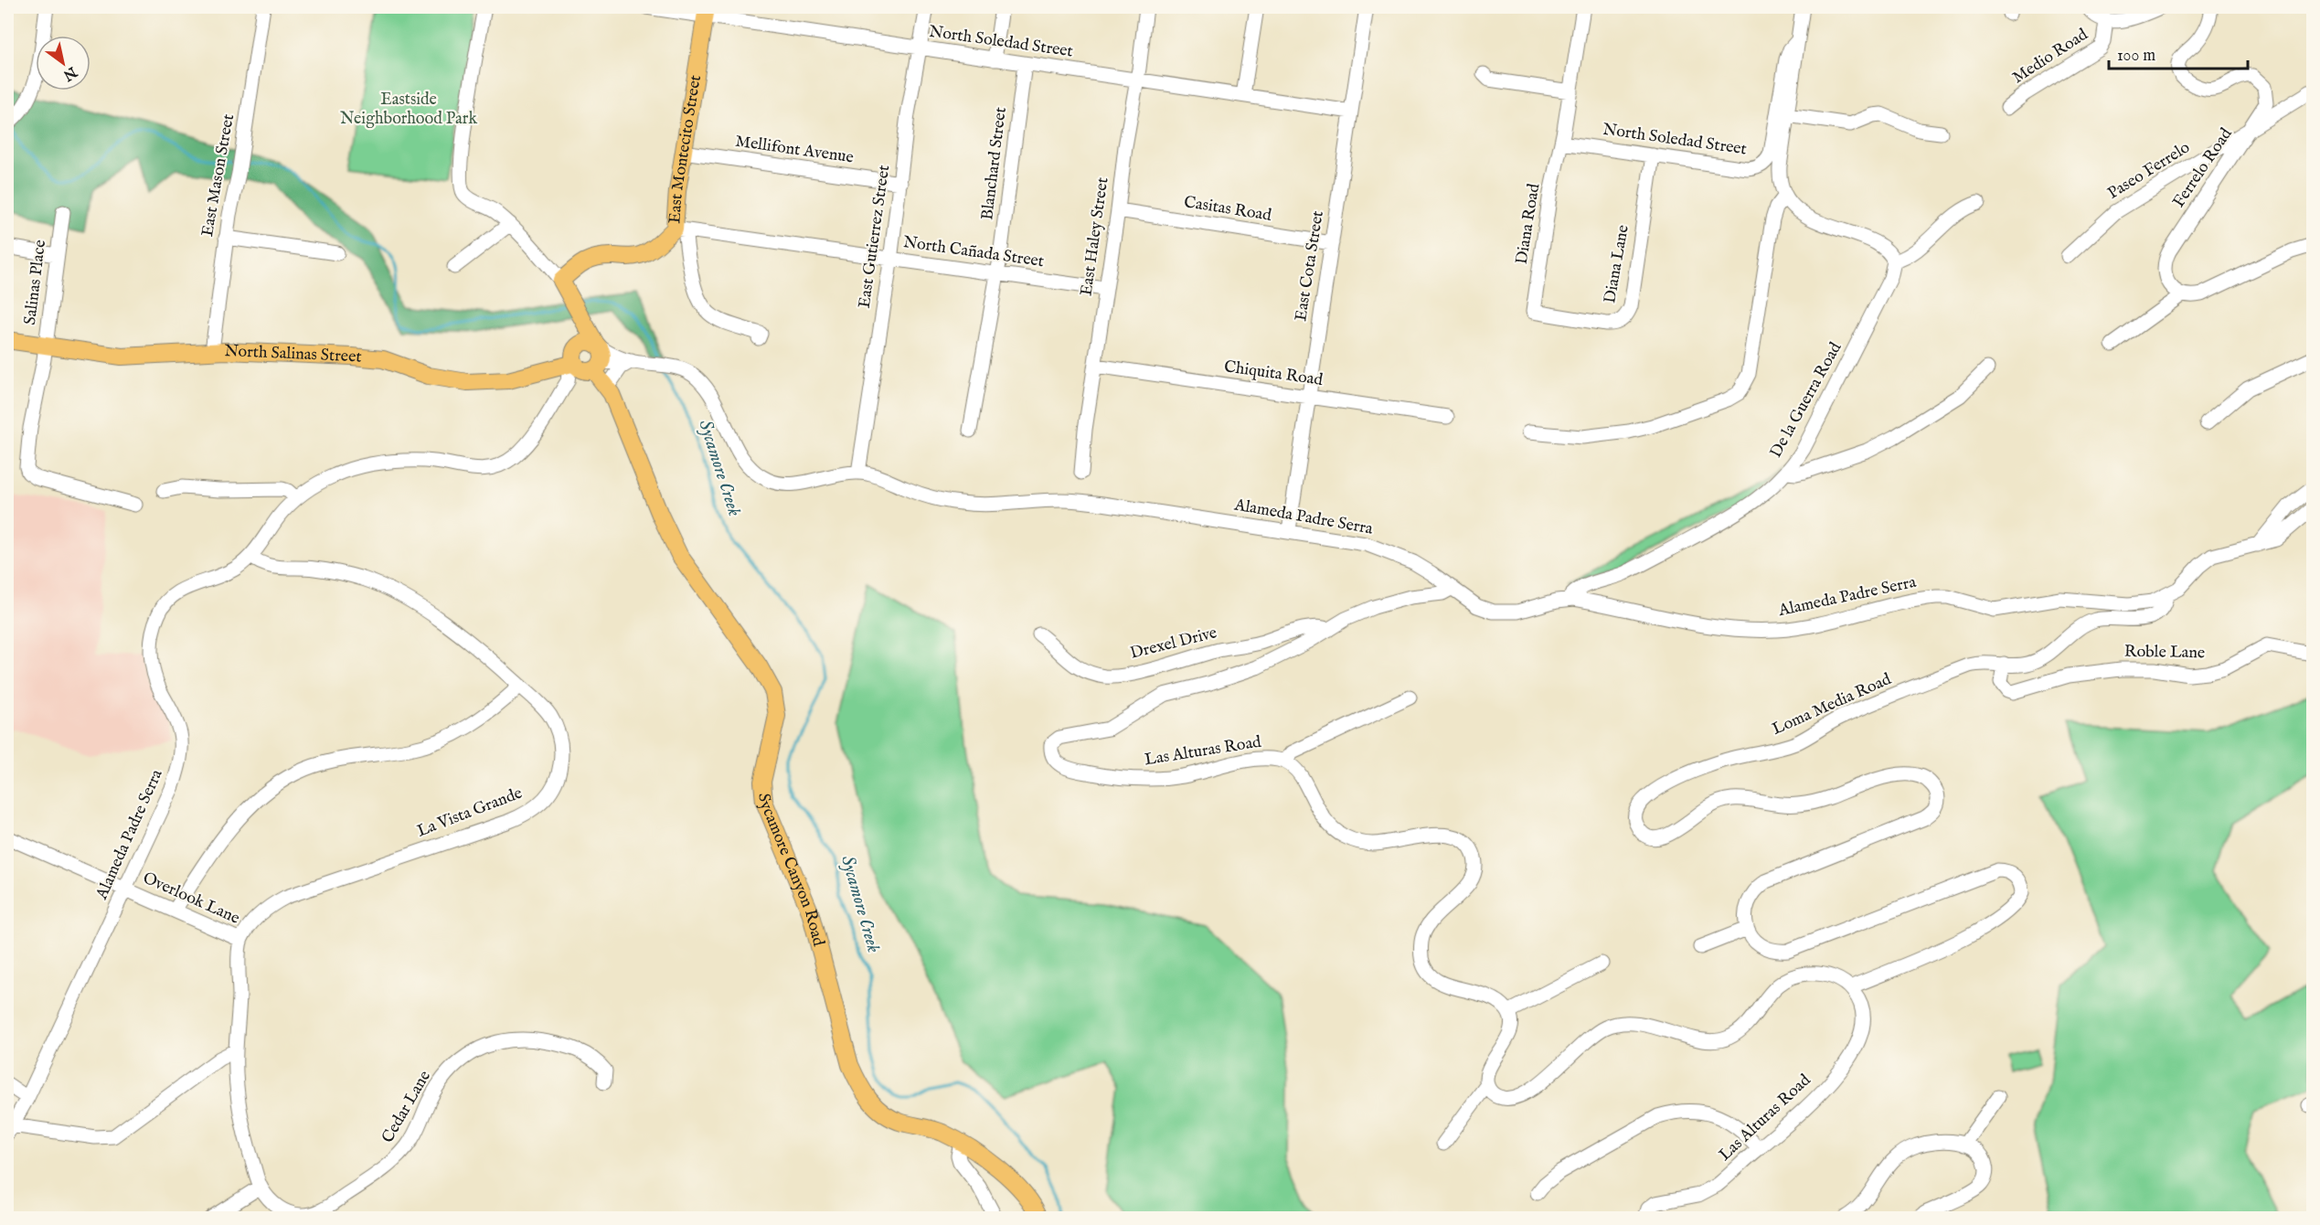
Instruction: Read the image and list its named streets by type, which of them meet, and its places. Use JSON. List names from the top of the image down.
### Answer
{
  "streets": {
    "main road": ["East Montecito Street", "North Salinas Street", "Sycamore Canyon Road"],
    "street": [
      "North Soledad Street",
      "Medio Road",
      "Mellifont Avenue",
      "Blanchard Street",
      "Ferrelo Road",
      "Paseo Ferrelo",
      "East Mason Street",
      "Casitas Road",
      "Diana Road",
      "East Gutierrez Street",
      "East Haley Street",
      "North Cañada Street",
      "Diana Lane",
      "East Cota Street",
      "Salinas Place",
      "Chiquita Road",
      "De la Guerra Road",
      "Alameda Padre Serra",
      "Drexel Drive",
      "Roble Lane",
      "Loma Media Road",
      "Las Alturas Road",
      "La Vista Grande",
      "Overlook Lane",
      "Cedar Lane"
    ]
  },
  "crossings": [
    ["North Soledad Street", "East Montecito Street"],
    ["North Soledad Street", "Blanchard Street"],
    ["North Soledad Street", "Diana Road"],
    ["North Soledad Street", "East Gutierrez Street"],
    ["North Soledad Street", "East Haley Street"],
    ["North Soledad Street", "Diana Lane"],
    ["North Soledad Street", "East Cota Street"],
    ["East Montecito Street", "Mellifont Avenue"],
    ["East Montecito Street", "North Cañada Street"],
    ["Mellifont Avenue", "East Gutierrez Street"],
    ["Blanchard Street", "North Cañada Street"],
    ["Ferrelo Road", "Paseo Ferrelo"],
    ["East Mason Street", "North Salinas Street"],
    ["Casitas Road", "East Haley Street"],
    ["Casitas Road", "East Cota Street"],
    ["Diana Road", "Diana Lane"],
    ["East Gutierrez Street", "North Cañada Street"],
    ["East Gutierrez Street", "Alameda Padre Serra"],
    ["East Haley Street", "North Cañada Street"],
    ["East Haley Street", "Chiquita Road"],
    ["East Cota Street", "Chiquita Road"],
    ["East Cota Street", "Alameda Padre Serra"],
    ["Salinas Place", "North Salinas Street"],
    ["North Salinas Street", "Alameda Padre Serra"],
    ["North Salinas Street", "Sycamore Canyon Road"],
    ["De la Guerra Road", "Alameda Padre Serra"],
    ["Alameda Padre Serra", "Loma Media Road"],
    ["Alameda Padre Serra", "Las Alturas Road"],
    ["Alameda Padre Serra", "La Vista Grande"],
    ["Alameda Padre Serra", "Sycamore Canyon Road"],
    ["Alameda Padre Serra", "Overlook Lane"],
    ["Drexel Drive", "Las Alturas Road"],
    ["Roble Lane", "Loma Media Road"],
    ["La Vista Grande", "Overlook Lane"]
  ],
  "water": ["Sycamore Creek"],
  "parks": ["Eastside Neighborhood Park"],
  "scale_bar": "100 m",
  "north": "bottom right"
}
